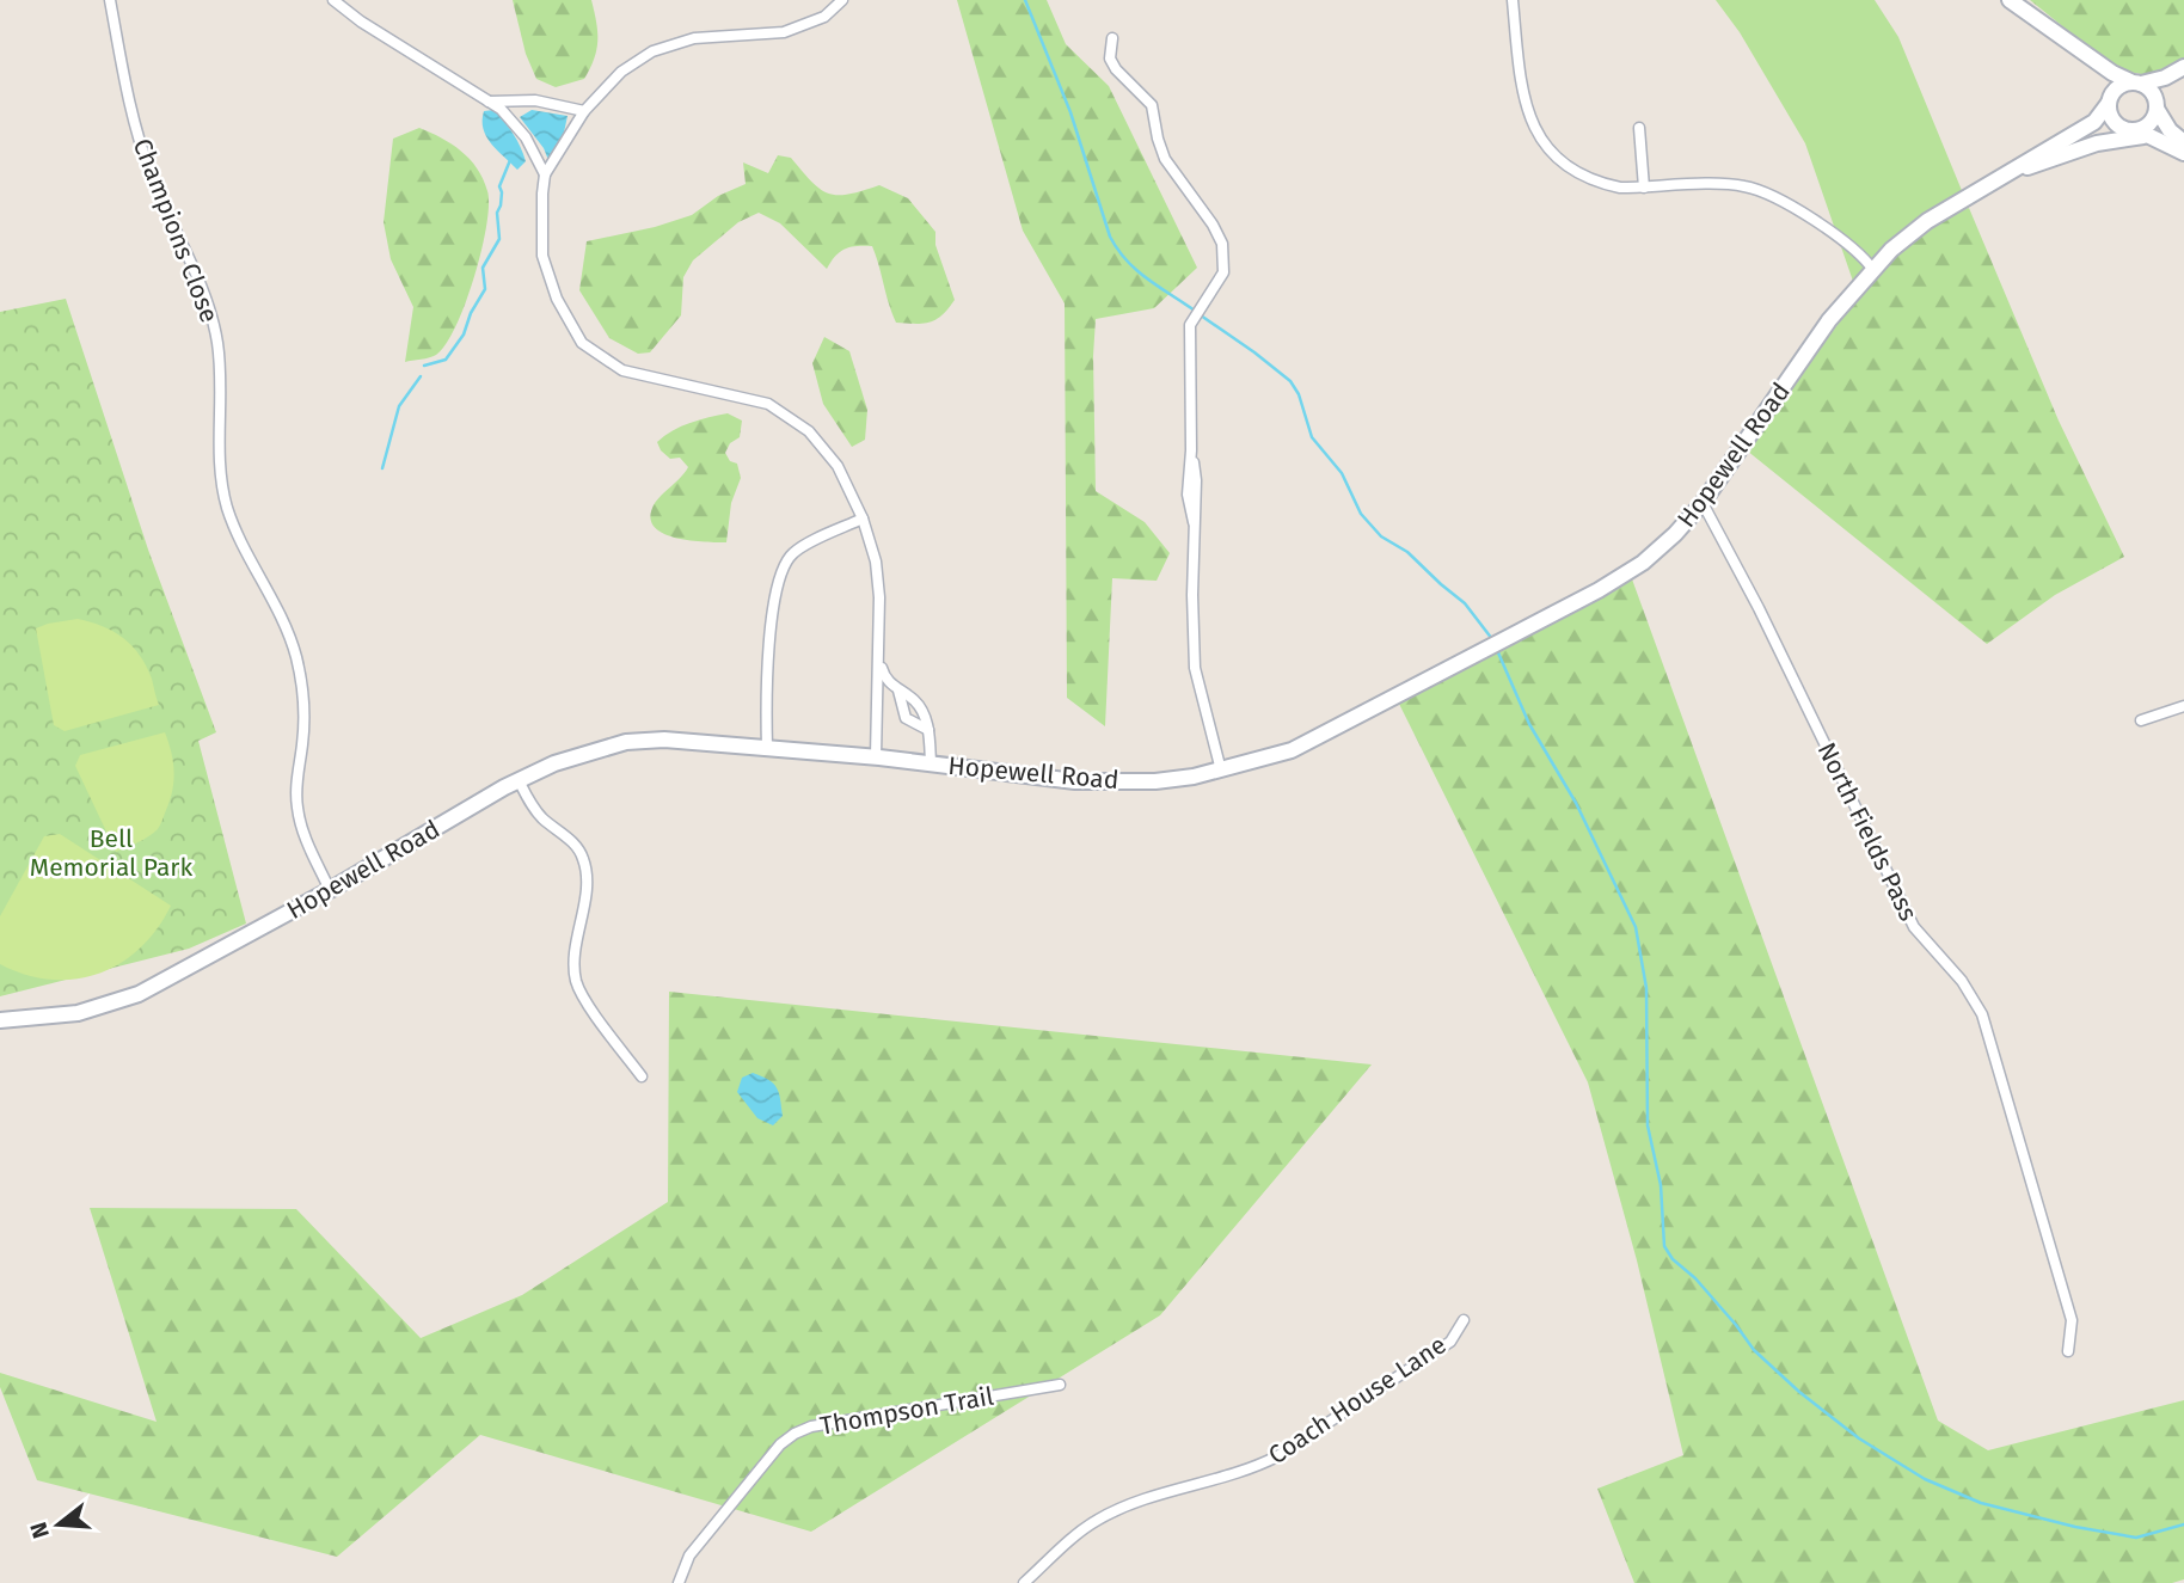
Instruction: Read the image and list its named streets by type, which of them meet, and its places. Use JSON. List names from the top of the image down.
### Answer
{
  "streets": {
    "street": [
      "Champions Close",
      "Hopewell Road",
      "North Fields Pass",
      "Coach House Lane",
      "Thompson Trail"
    ]
  },
  "crossings": [
    ["Champions Close", "Hopewell Road"],
    ["Hopewell Road", "North Fields Pass"]
  ],
  "parks": ["Bell Memorial Park"],
  "north": "left"
}
